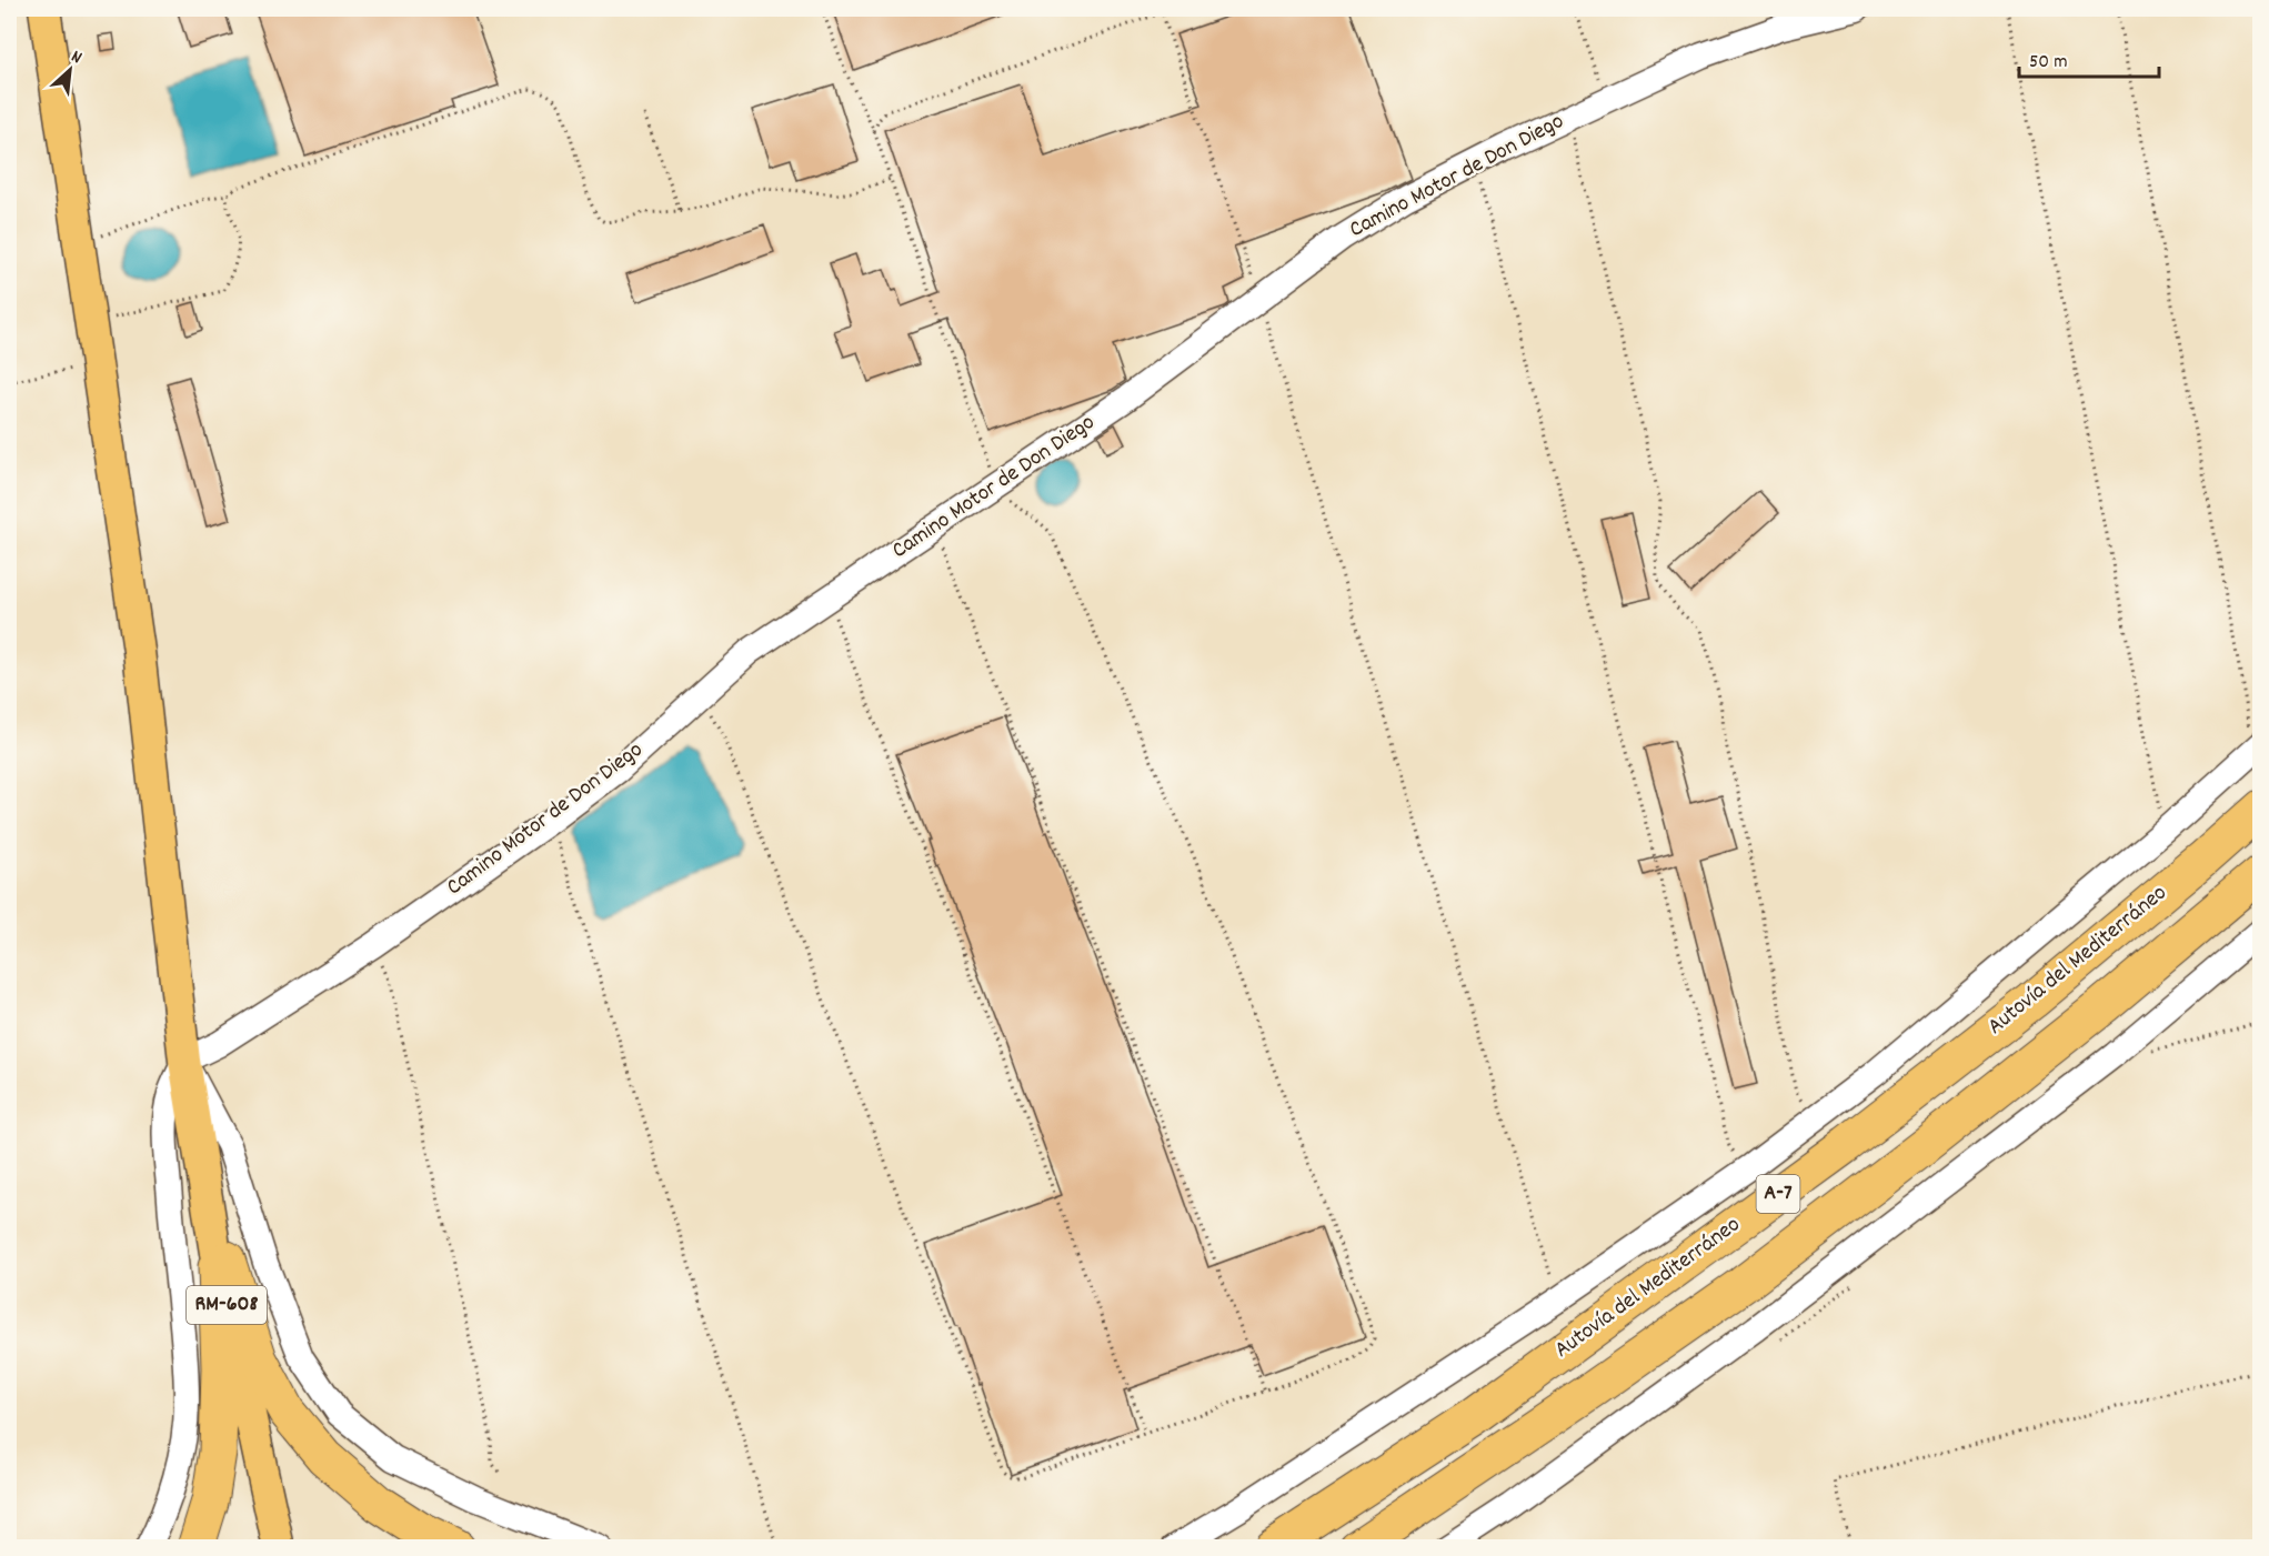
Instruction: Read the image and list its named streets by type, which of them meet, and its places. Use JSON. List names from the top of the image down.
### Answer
{
  "streets": {
    "highway": ["Autovía del Mediterráneo", "A-7"],
    "main road": ["RM-608"],
    "street": ["Camino Motor de Don Diego"]
  },
  "scale_bar": "50 m",
  "north": "top right"
}
